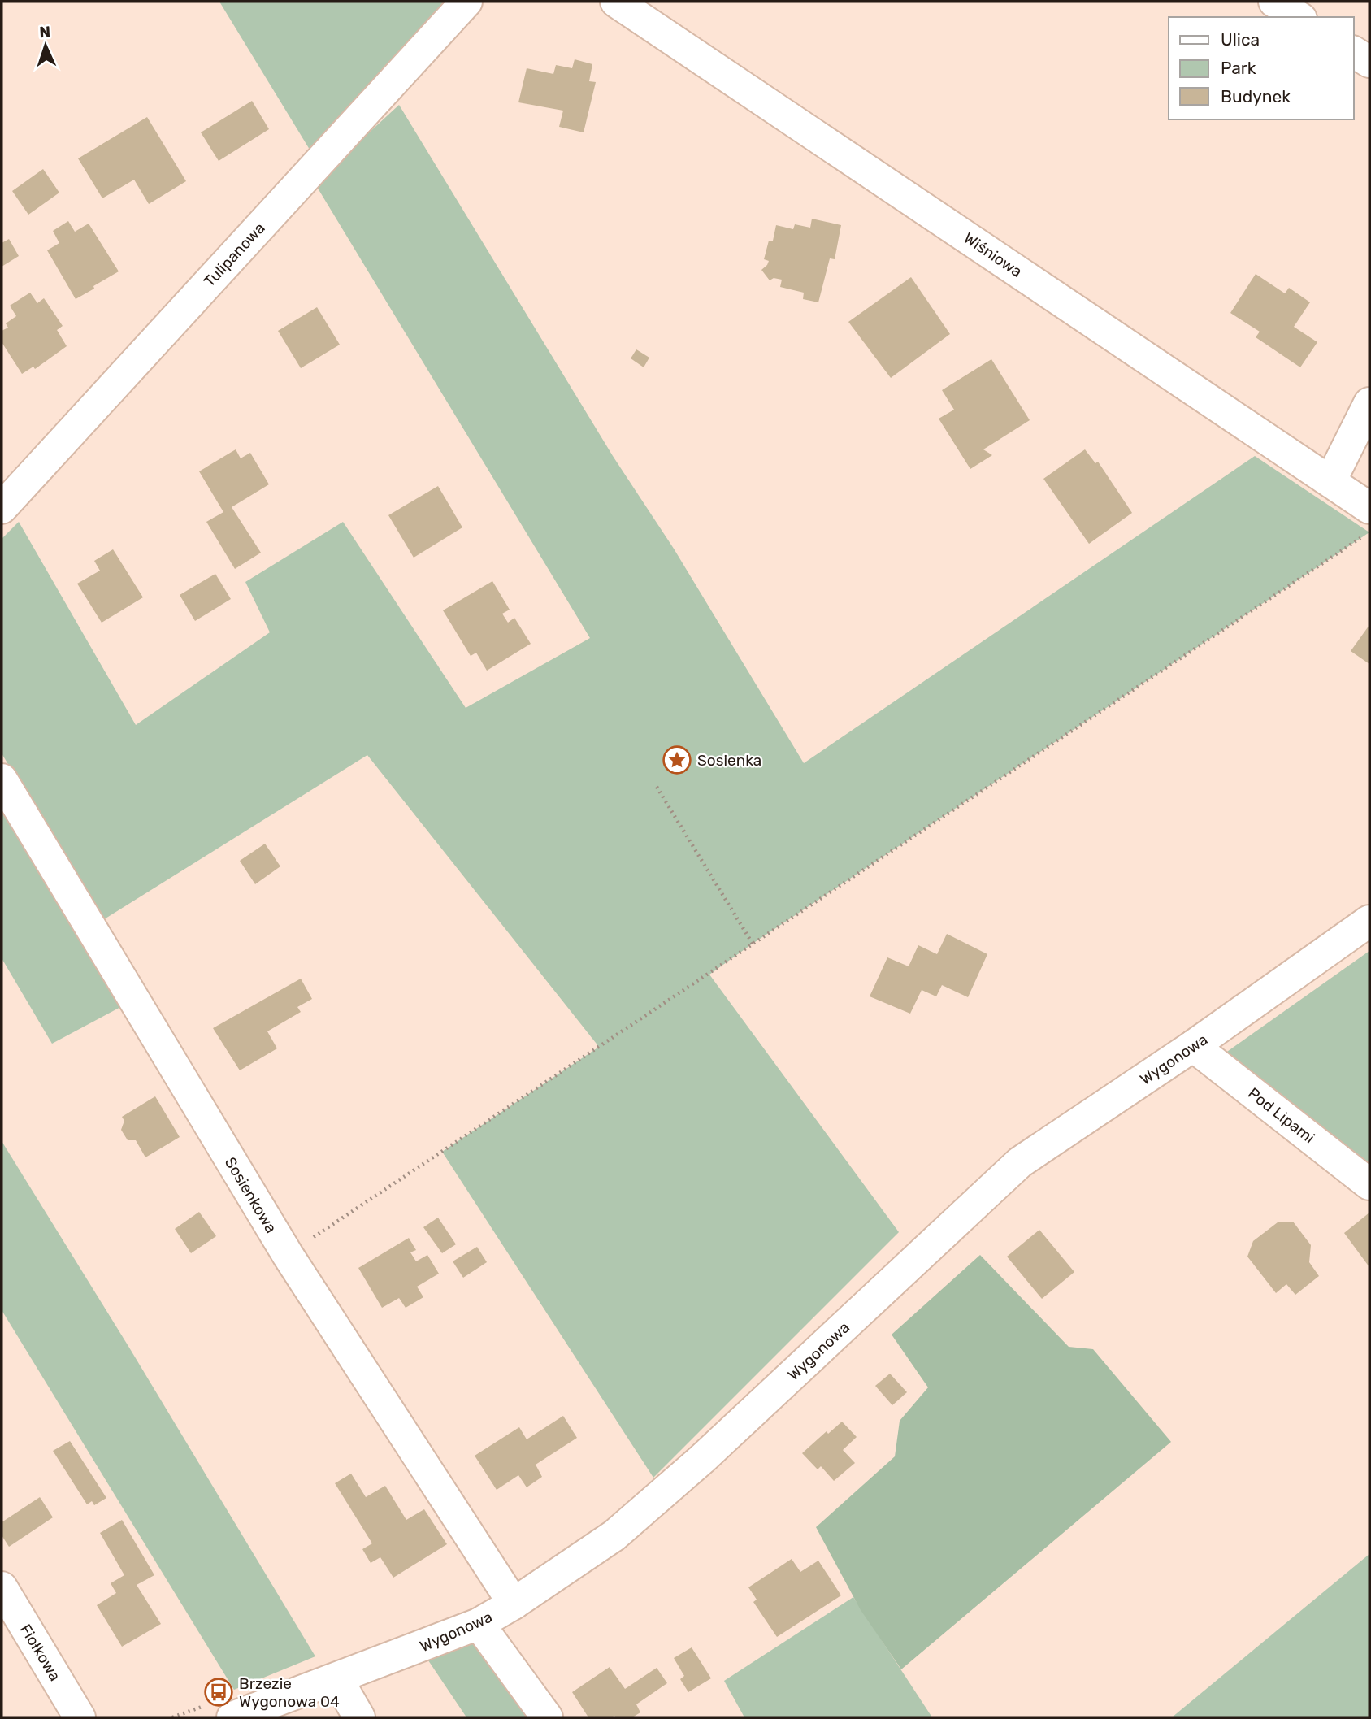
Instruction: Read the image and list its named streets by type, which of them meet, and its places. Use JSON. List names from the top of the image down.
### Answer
{
  "streets": {
    "street": [
      "Tulipanowa",
      "Wiśniowa",
      "Wygonowa",
      "Pod Lipami",
      "Sosienkowa",
      "Fiołkowa"
    ]
  },
  "crossings": [
    ["Wygonowa", "Pod Lipami"],
    ["Wygonowa", "Sosienkowa"]
  ],
  "places": {
    "place": ["Sosienka"],
    "bus stop": ["Brzezie Wygonowa 04"]
  },
  "legend": ["Ulica", "Park", "Budynek"],
  "north": "top"
}
